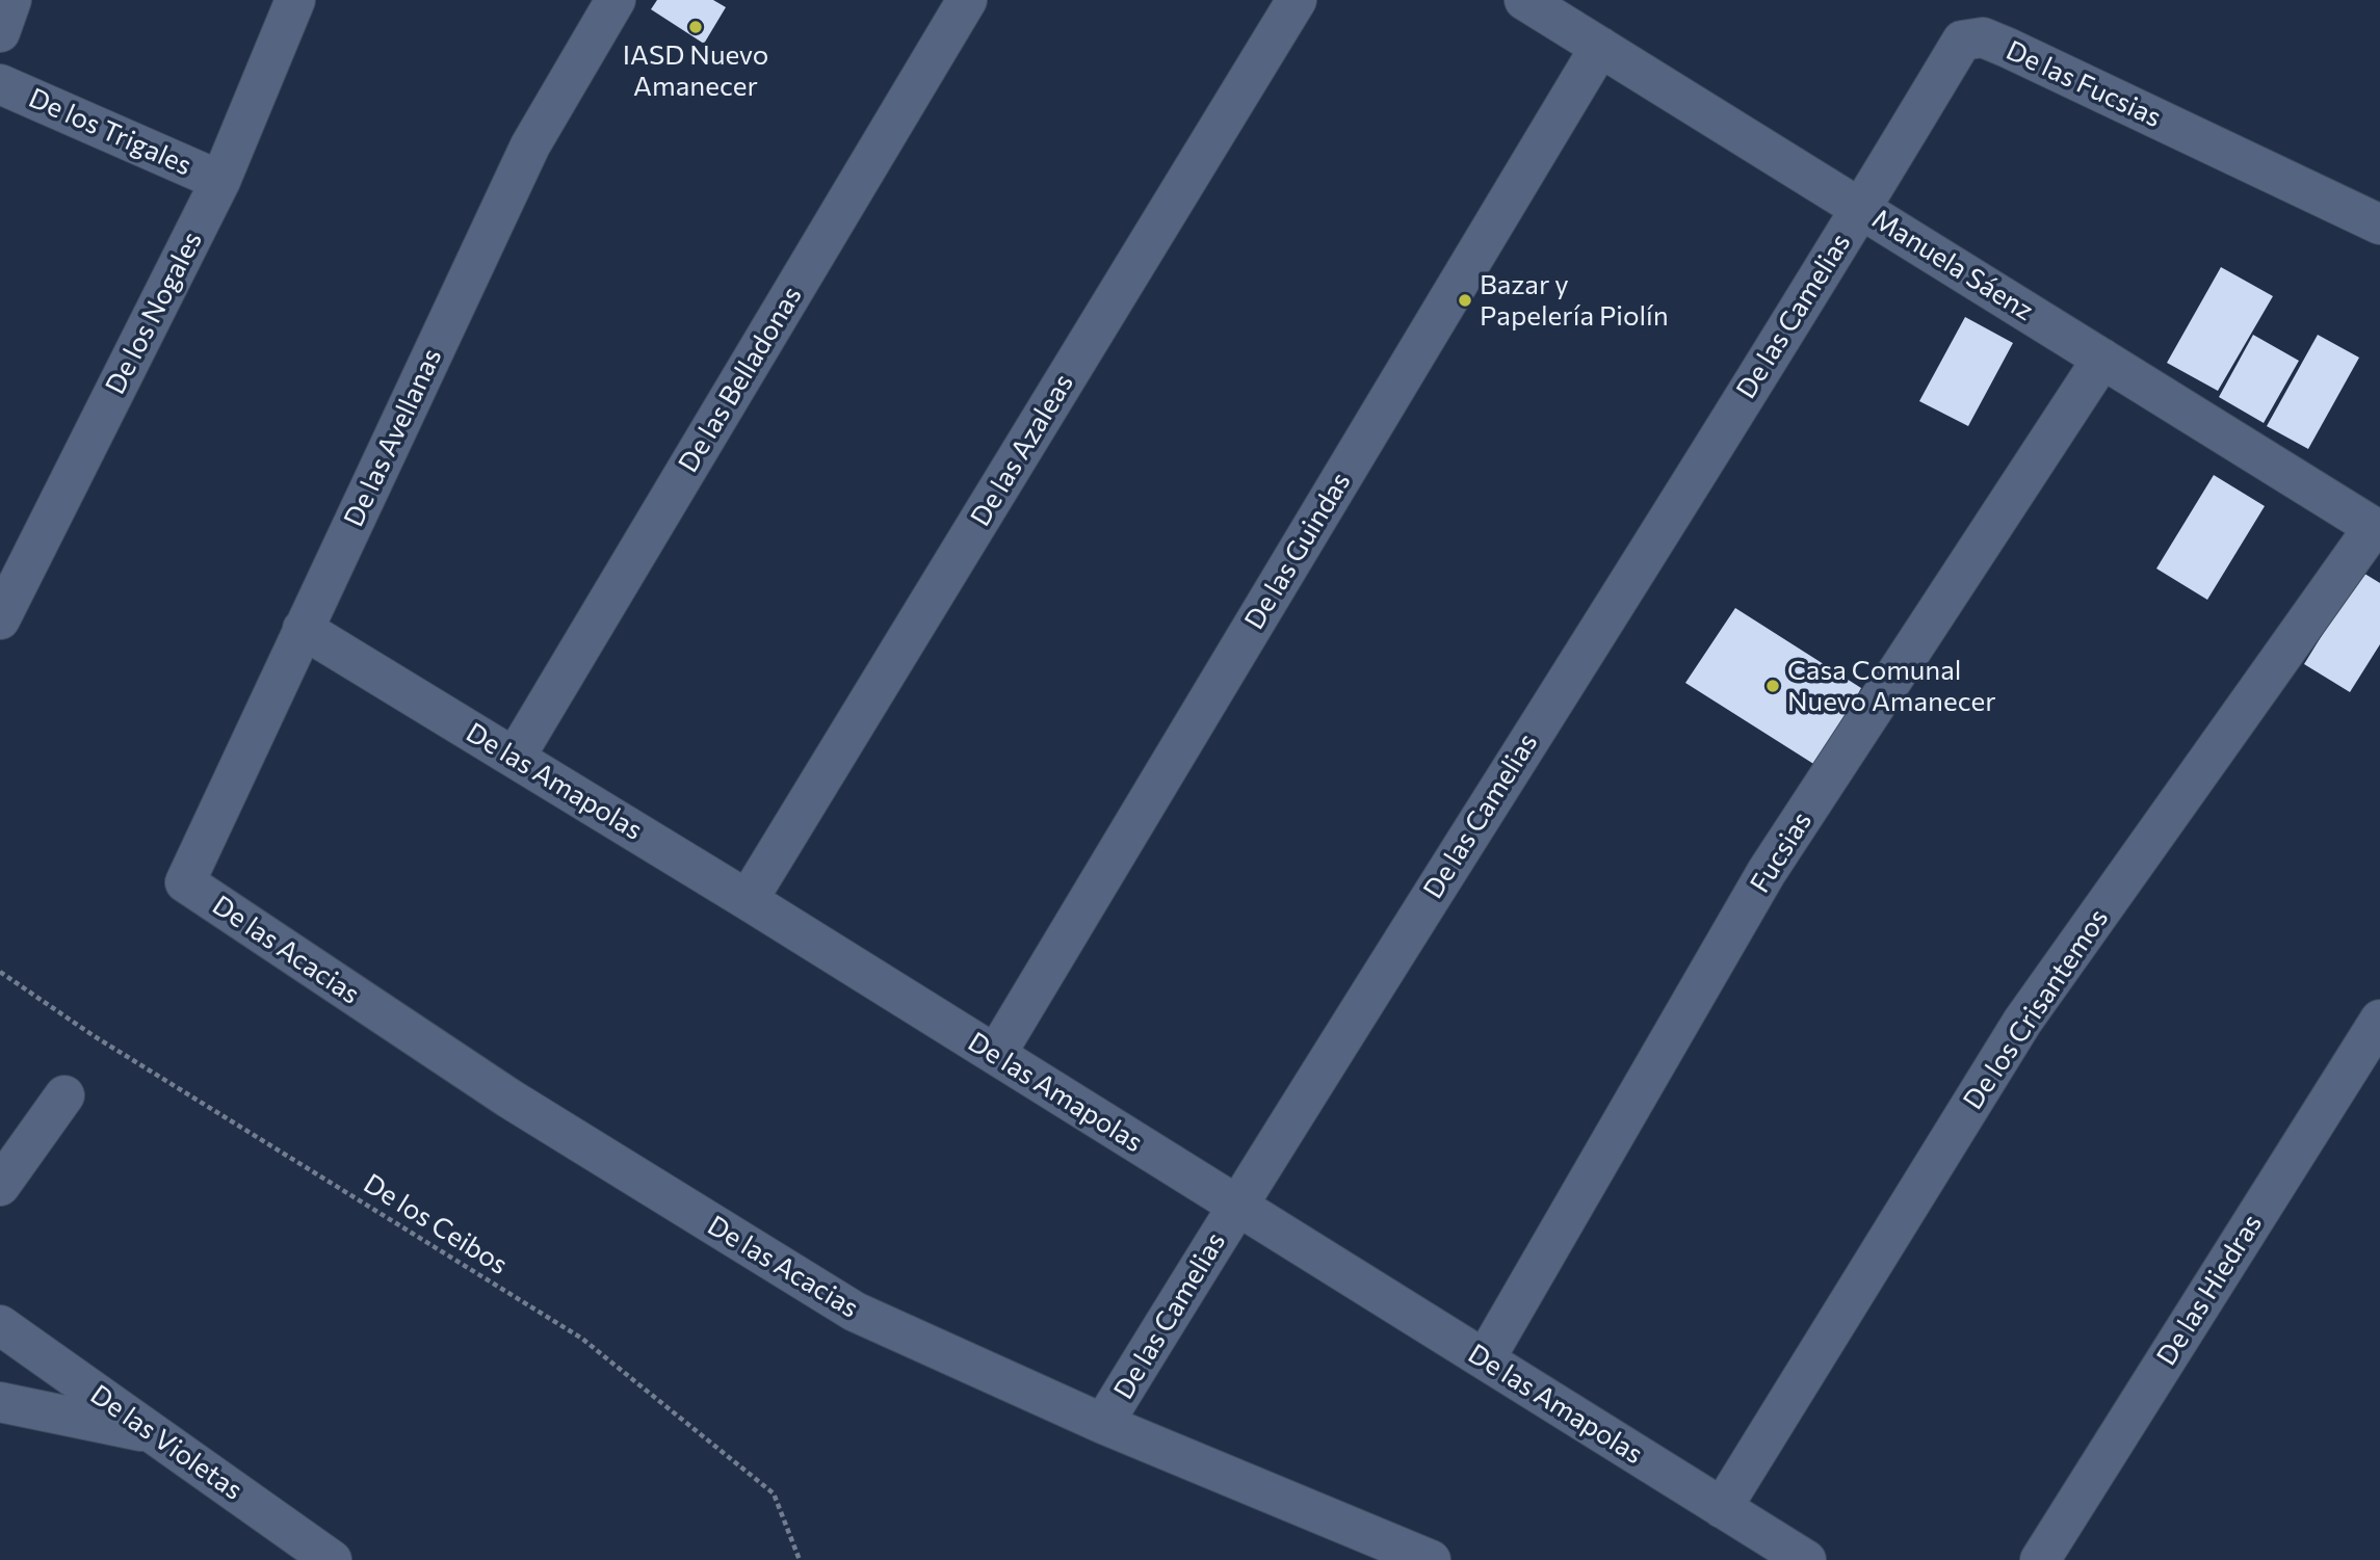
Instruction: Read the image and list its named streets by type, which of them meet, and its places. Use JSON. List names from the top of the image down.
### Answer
{
  "streets": {
    "street": [
      "De las Fucsias",
      "De los Trigales",
      "Manuela Sáenz",
      "De los Nogales",
      "De las Camelias",
      "De las Belladonas",
      "De las Avellanas",
      "De las Azaleas",
      "De las Guindas",
      "De las Amapolas",
      "Fucsias",
      "De las Acacias",
      "De los Crisantemos",
      "De las Hiedras",
      "De las Violetas"
    ],
    "path": ["De los Ceibos"]
  },
  "crossings": [
    ["De las Fucsias", "Manuela Sáenz"],
    ["De las Fucsias", "De las Camelias"],
    ["De los Trigales", "De los Nogales"],
    ["Manuela Sáenz", "De las Camelias"],
    ["Manuela Sáenz", "De las Guindas"],
    ["Manuela Sáenz", "Fucsias"],
    ["Manuela Sáenz", "De los Crisantemos"],
    ["De las Camelias", "De las Amapolas"],
    ["De las Camelias", "De las Acacias"],
    ["De las Belladonas", "De las Amapolas"],
    ["De las Avellanas", "De las Amapolas"],
    ["De las Avellanas", "De las Acacias"],
    ["De las Azaleas", "De las Amapolas"],
    ["De las Guindas", "De las Amapolas"],
    ["De las Amapolas", "Fucsias"],
    ["De las Amapolas", "De los Crisantemos"]
  ],
  "places": ["IASD Nuevo Amanecer", "Bazar y Papelería Piolín", "Casa Comunal Nuevo Amanecer"]
}
